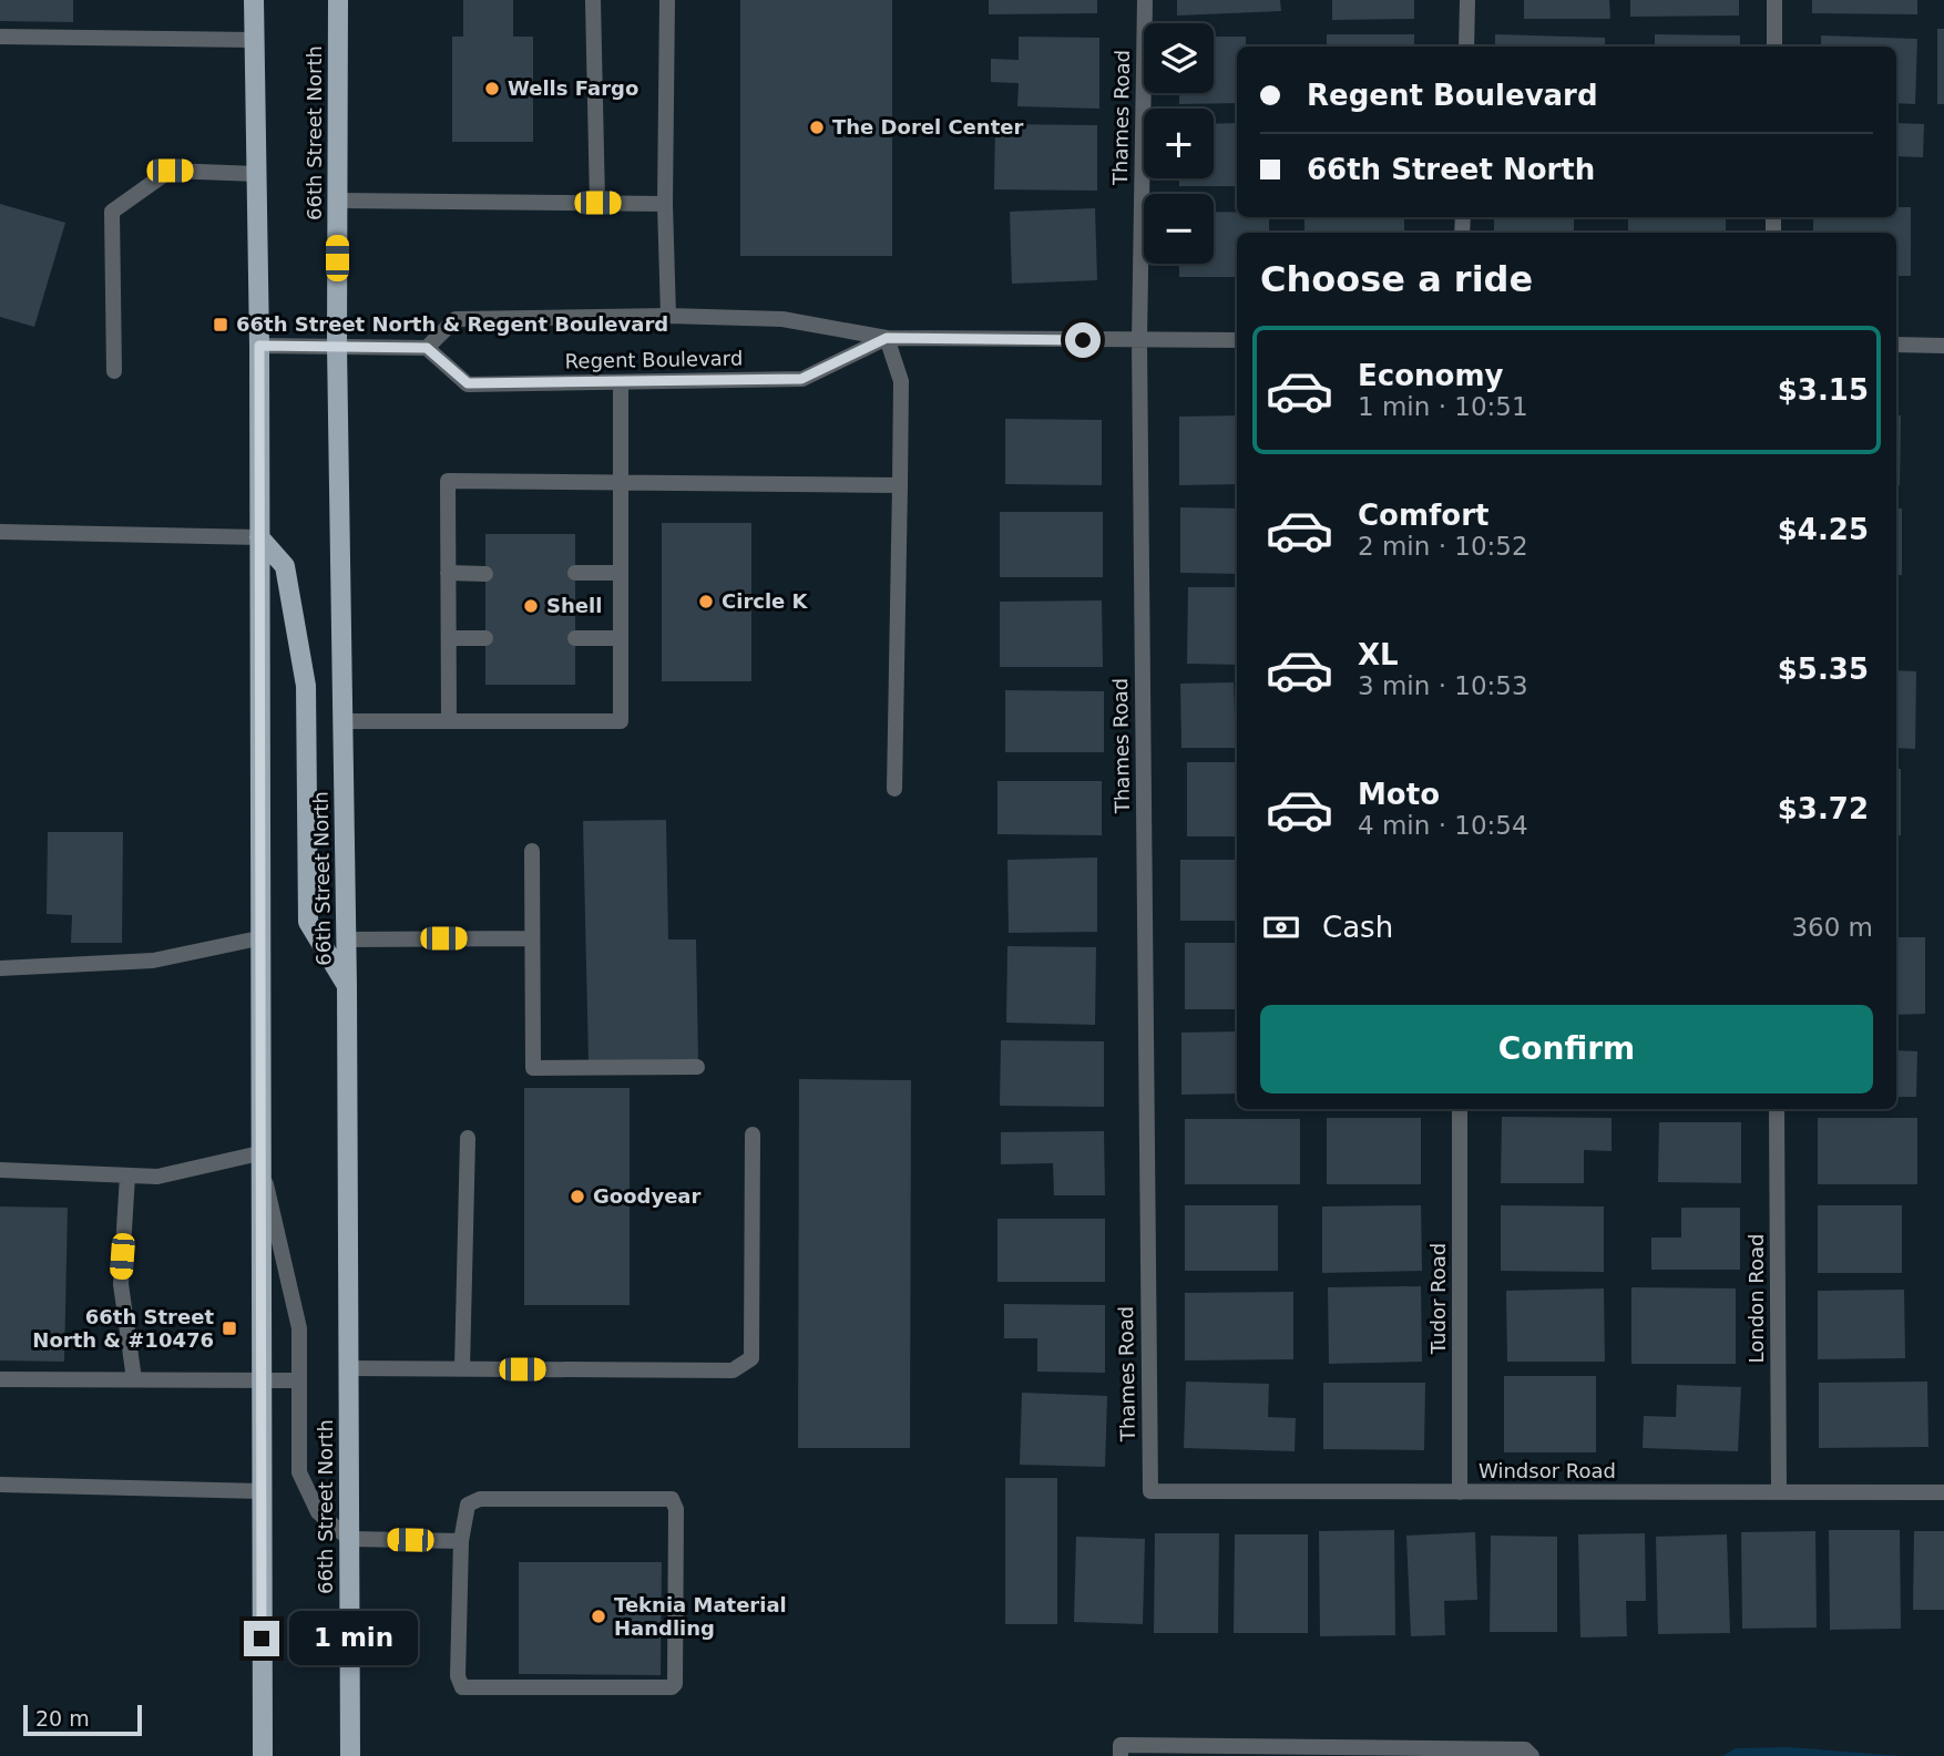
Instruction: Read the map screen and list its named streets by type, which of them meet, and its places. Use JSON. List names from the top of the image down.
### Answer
{
  "streets": {
    "main road": ["66th Street North"],
    "street": [
      "Thames Road",
      "Regent Boulevard",
      "Tudor Road",
      "London Road",
      "Windsor Road"
    ]
  },
  "crossings": [
    ["Thames Road", "Regent Boulevard"],
    ["Thames Road", "Windsor Road"],
    ["Tudor Road", "Windsor Road"],
    ["London Road", "Windsor Road"]
  ],
  "places": {
    "other": [
      "Wells Fargo",
      "The Dorel Center",
      "Circle K",
      "Shell",
      "Goodyear",
      "Teknia Material Handling"
    ],
    "transit": ["66th Street North & Regent Boulevard", "66th Street North & #10476"]
  },
  "scale_bar": "20 m",
  "page": {
    "map_buttons": ["+", "−"],
    "banner": ["Regent Boulevard", "66th Street North"],
    "heading": "Choose a ride",
    "list": [
      {
        "name": "Economy",
        "note": "1 min · 10:51",
        "value": "$3.15"
      },
      {
        "name": "Comfort",
        "note": "2 min · 10:52",
        "value": "$4.25"
      },
      {
        "name": "XL",
        "note": "3 min · 10:53",
        "value": "$5.35"
      },
      {
        "name": "Moto",
        "note": "4 min · 10:54",
        "value": "$3.72"
      }
    ],
    "pay": ["Cash", "360 m"],
    "buttons": "Confirm",
    "bubble": "1 min",
    "scale": "20 m"
  }
}
